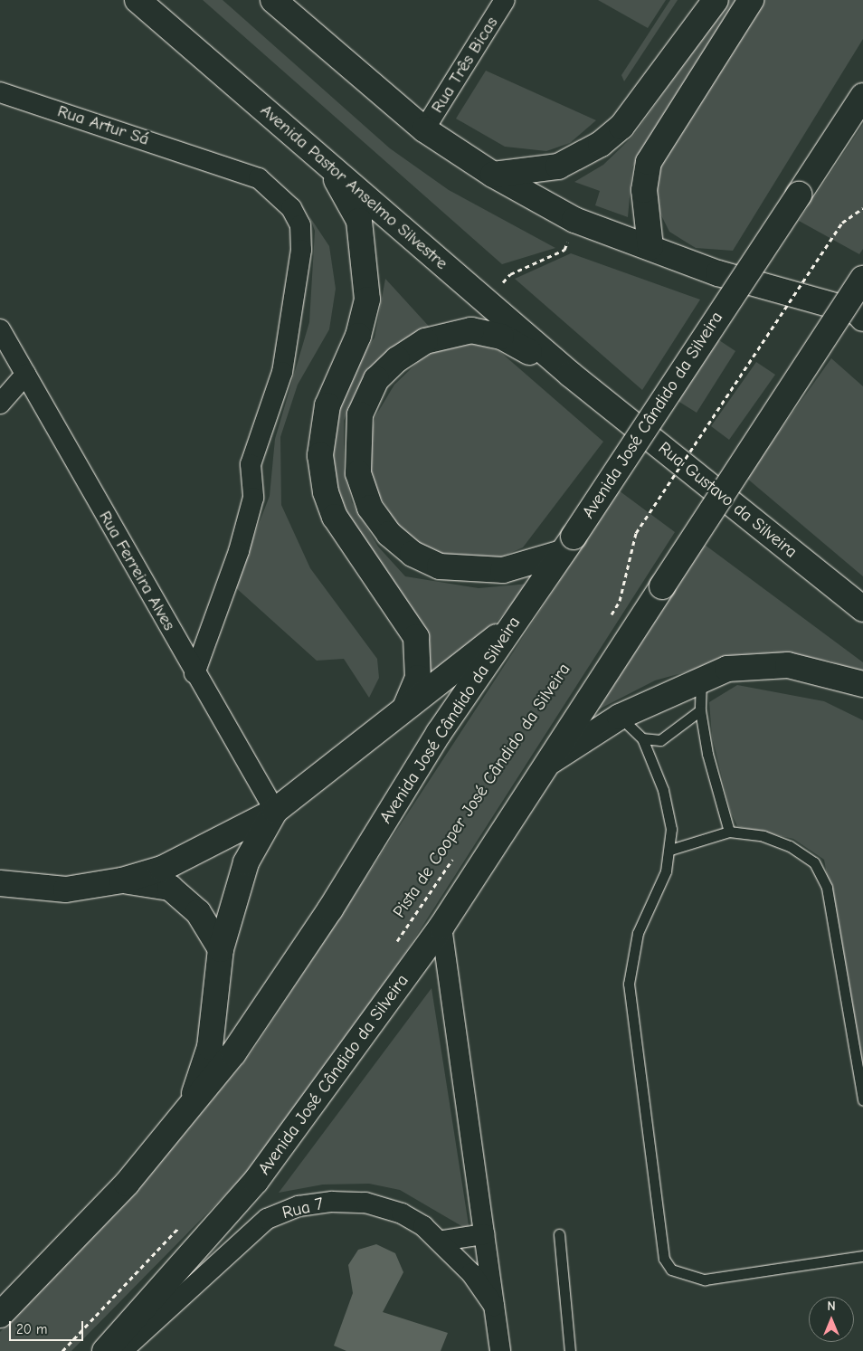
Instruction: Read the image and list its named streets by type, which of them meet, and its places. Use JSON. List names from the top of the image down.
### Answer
{
  "streets": {
    "main road": ["Avenida Pastor Anselmo Silvestre", "Avenida José Cândido da Silveira", "Rua Gustavo da Silveira"],
    "street": [
      "Rua Três Bicas",
      "Rua Artur Sá",
      "Rua Ferreira Alves",
      "Rua 7"
    ],
    "path": ["Pista de Cooper José Cândido da Silveira"]
  },
  "crossings": [
    ["Rua Artur Sá", "Rua Ferreira Alves"],
    ["Avenida Pastor Anselmo Silvestre", "Rua Gustavo da Silveira"],
    ["Avenida José Cândido da Silveira", "Rua 7"]
  ],
  "scale_bar": "20 m",
  "north": "top"
}
